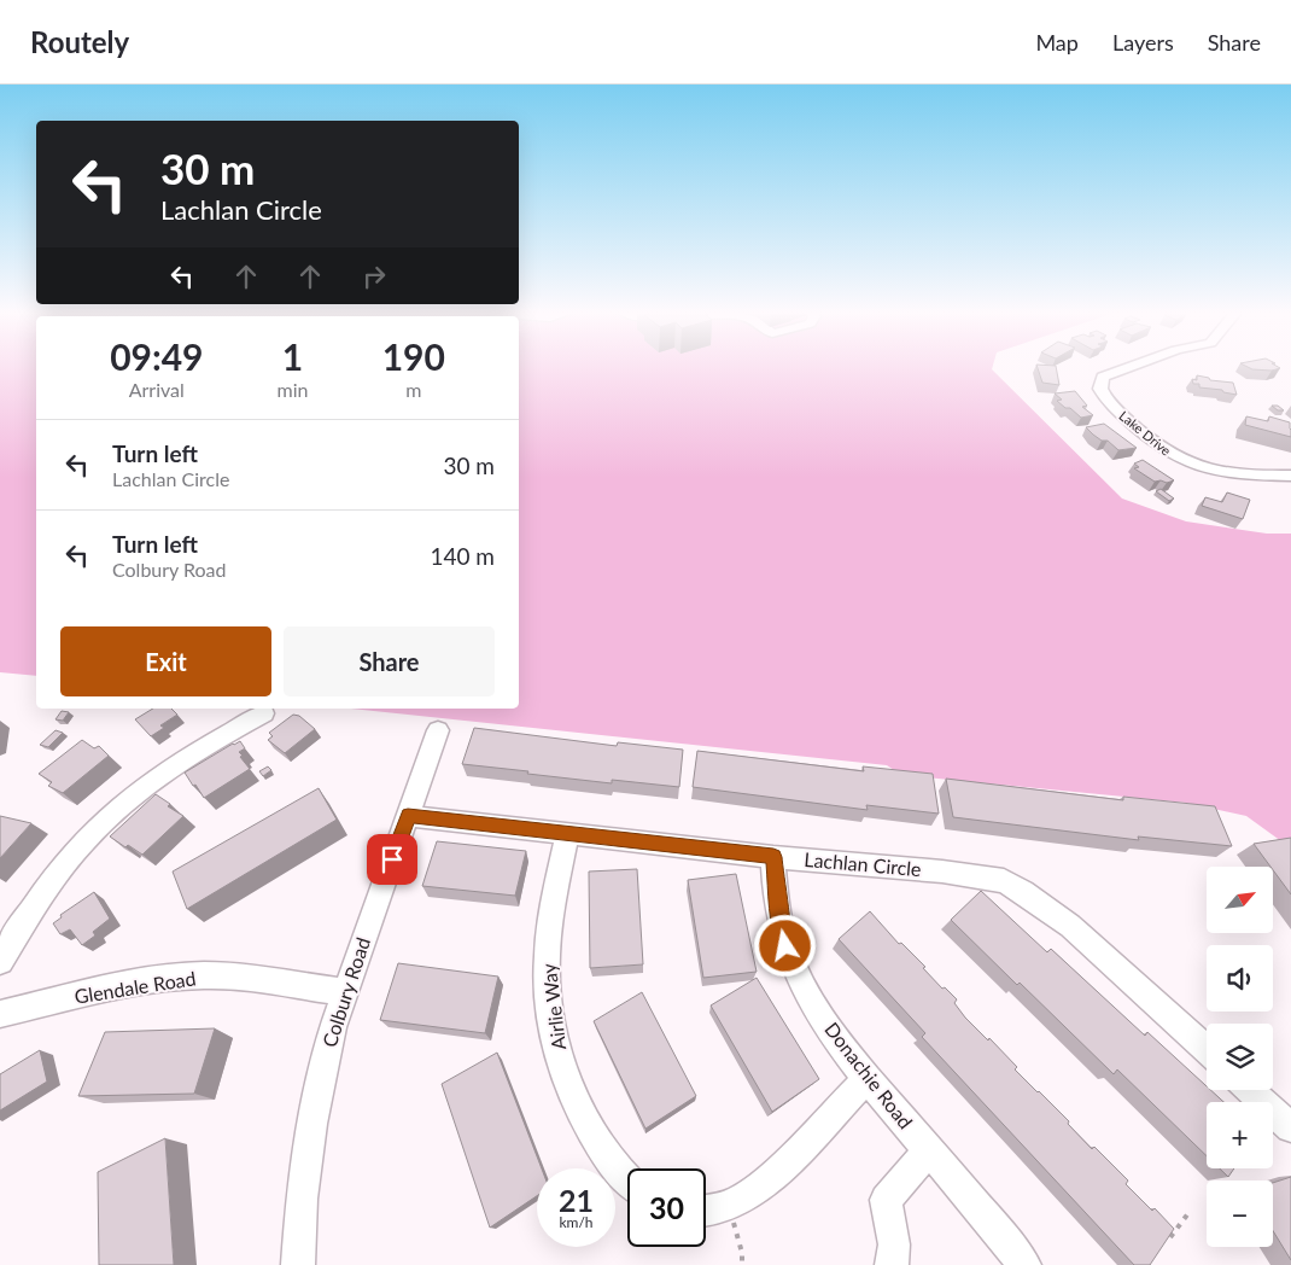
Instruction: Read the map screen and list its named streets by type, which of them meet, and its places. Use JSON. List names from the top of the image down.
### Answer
{
  "streets": {
    "street": [
      "Lake Drive",
      "Lachlan Circle",
      "Glendale Road",
      "Colbury Road",
      "Airlie Way",
      "Donachie Road"
    ]
  },
  "crossings": [
    ["Lachlan Circle", "Colbury Road"],
    ["Lachlan Circle", "Airlie Way"],
    ["Lachlan Circle", "Donachie Road"],
    ["Glendale Road", "Colbury Road"]
  ],
  "north": "top right",
  "page": {
    "header": "Routely",
    "nav": ["Map", "Layers", "Share"],
    "turn": ["30 m", "Lachlan Circle"],
    "eta": [
      "09:49",
      "Arrival",
      "1",
      "min",
      "190",
      "m"
    ],
    "list": [
      {
        "name": "Turn left",
        "note": "Lachlan Circle",
        "value": "30 m"
      },
      {
        "name": "Turn left",
        "note": "Colbury Road",
        "value": "140 m"
      }
    ],
    "buttons": ["Exit", "Share"],
    "map_buttons": ["+", "−"],
    "speed": "21 km/h",
    "limit": "30"
  }
}
